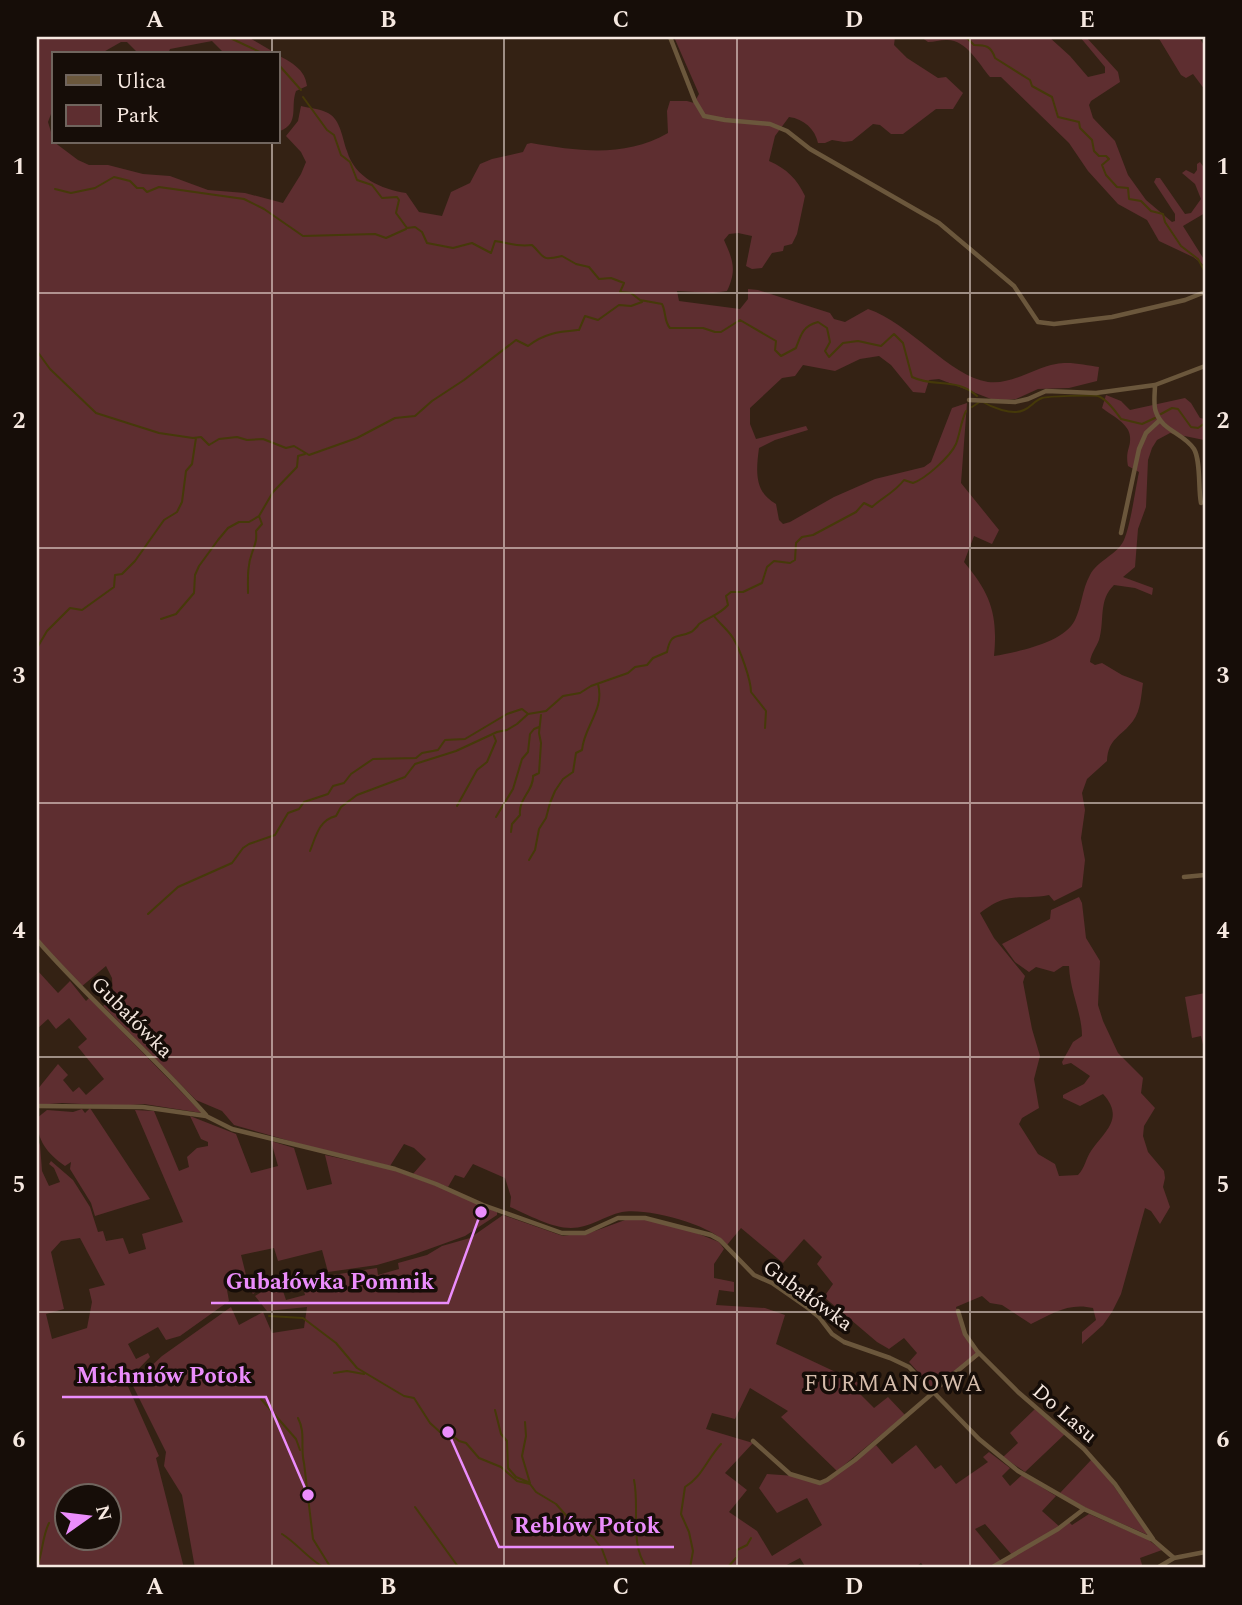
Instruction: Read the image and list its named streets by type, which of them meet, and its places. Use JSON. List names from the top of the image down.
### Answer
{
  "streets": {
    "street": ["Gubałówka", "Do Lasu"]
  },
  "crossings": [
    ["Gubałówka", "Do Lasu"]
  ],
  "districts": ["FURMANOWA"],
  "places": ["Gubałówka Pomnik", "Reblów Potok", "Michniów Potok"],
  "legend": ["Ulica", "Park"],
  "north": "right",
  "grid": {
    "columns": [
      "A",
      "B",
      "C",
      "D",
      "E"
    ],
    "rows": [
      "1",
      "2",
      "3",
      "4",
      "5",
      "6"
    ]
  }
}
